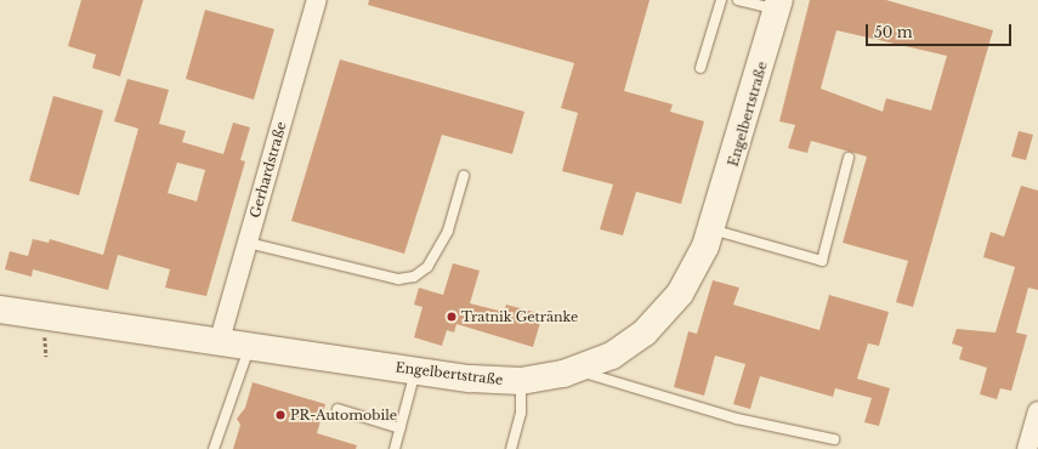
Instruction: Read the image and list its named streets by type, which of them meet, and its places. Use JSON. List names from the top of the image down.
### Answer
{
  "streets": {
    "street": ["Engelbertstraße", "Gerhardstraße"]
  },
  "crossings": [
    ["Engelbertstraße", "Gerhardstraße"]
  ],
  "places": ["Tratnik Getränke", "PR-Automobile"],
  "scale_bar": "50 m"
}
